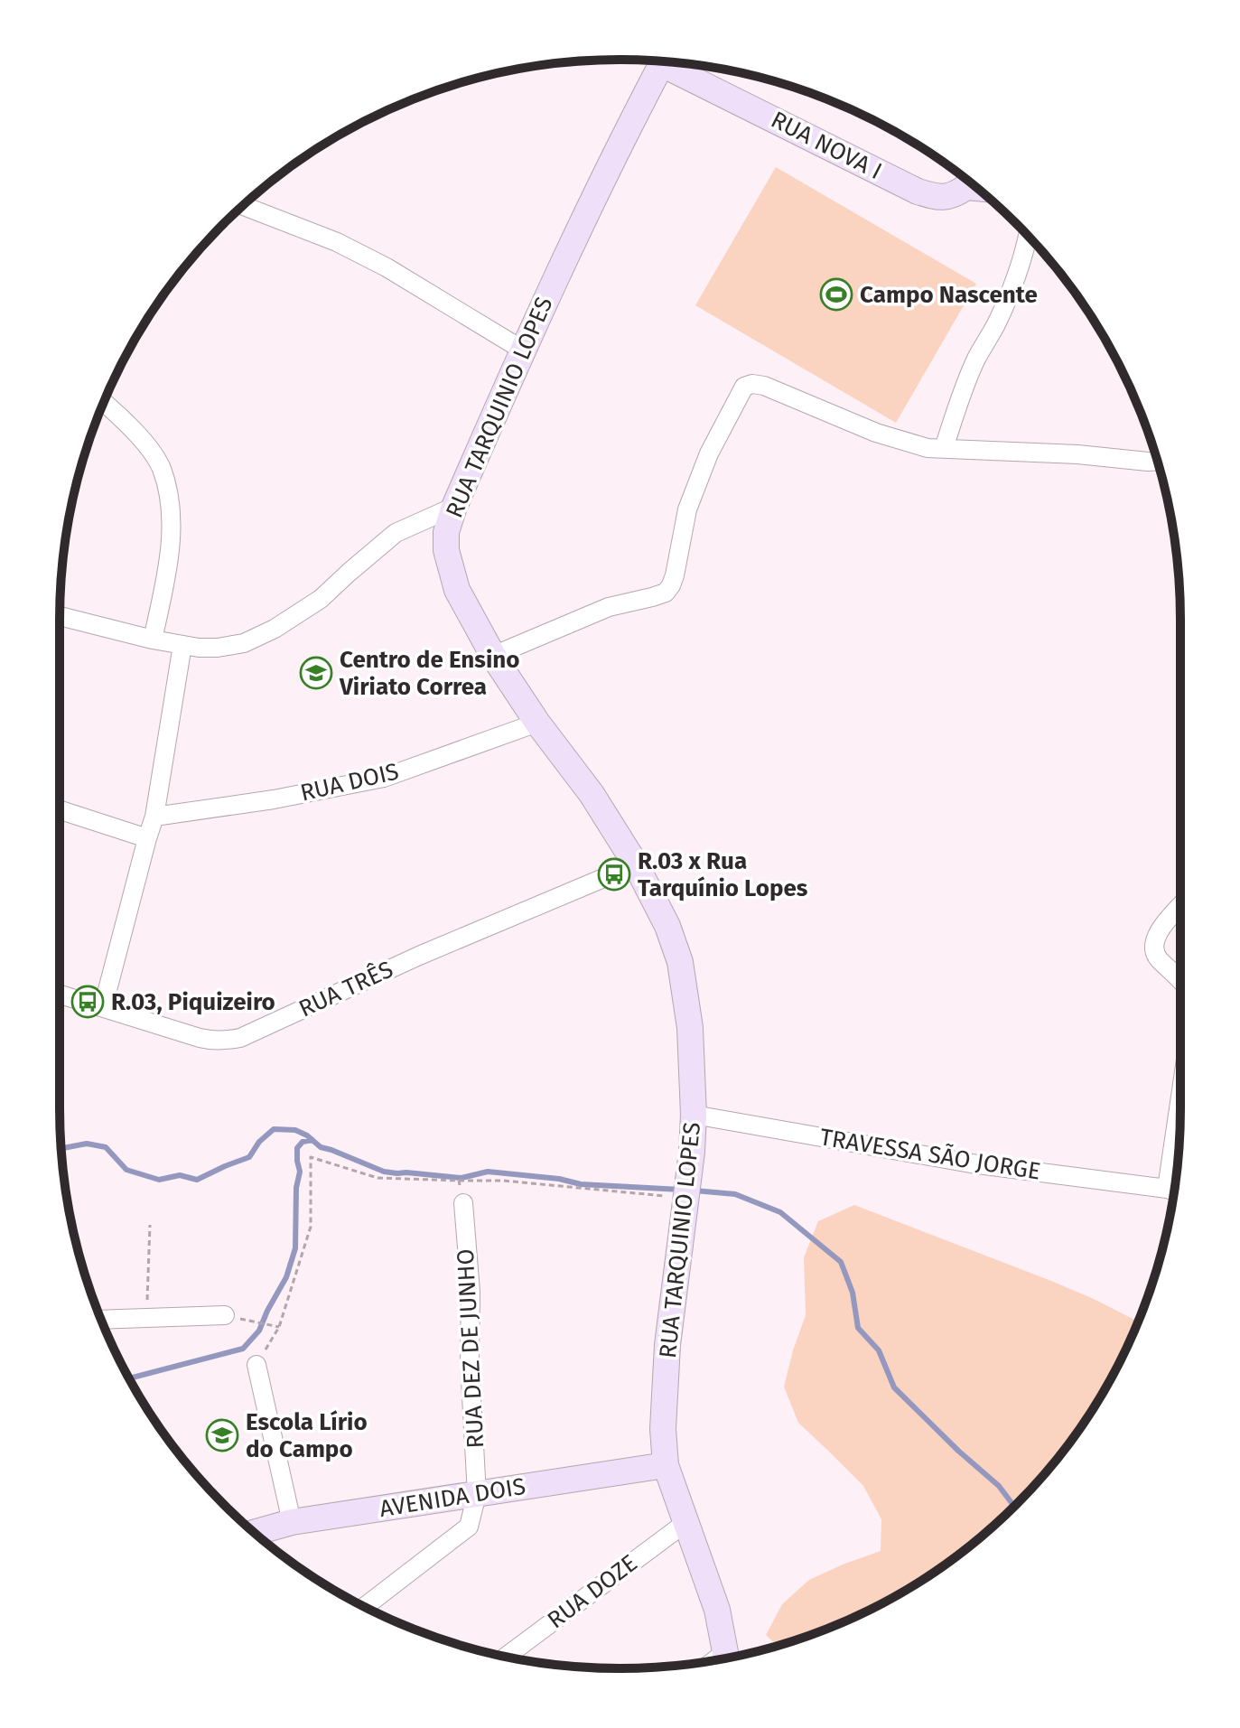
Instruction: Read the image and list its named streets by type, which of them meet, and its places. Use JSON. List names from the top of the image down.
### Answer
{
  "streets": {
    "main road": ["RUA NOVA I", "RUA TARQUINIO LOPES", "AVENIDA DOIS"],
    "street": [
      "RUA DOIS",
      "RUA TRÊS",
      "TRAVESSA SÃO JORGE",
      "RUA DEZ DE JUNHO",
      "RUA DOZE"
    ]
  },
  "crossings": [
    ["RUA TARQUINIO LOPES", "RUA DOIS"],
    ["RUA TARQUINIO LOPES", "RUA TRÊS"],
    ["RUA TARQUINIO LOPES", "TRAVESSA SÃO JORGE"],
    ["RUA TARQUINIO LOPES", "AVENIDA DOIS"],
    ["RUA TARQUINIO LOPES", "RUA DOZE"],
    ["RUA DEZ DE JUNHO", "AVENIDA DOIS"]
  ],
  "places": {
    "sports": ["Campo Nascente"],
    "school or university": ["Centro de Ensino Viriato Correa", "Escola Lírio do Campo"],
    "bus stop": ["R.03 x Rua Tarquínio Lopes", "R.03, Piquizeiro"]
  }
}
